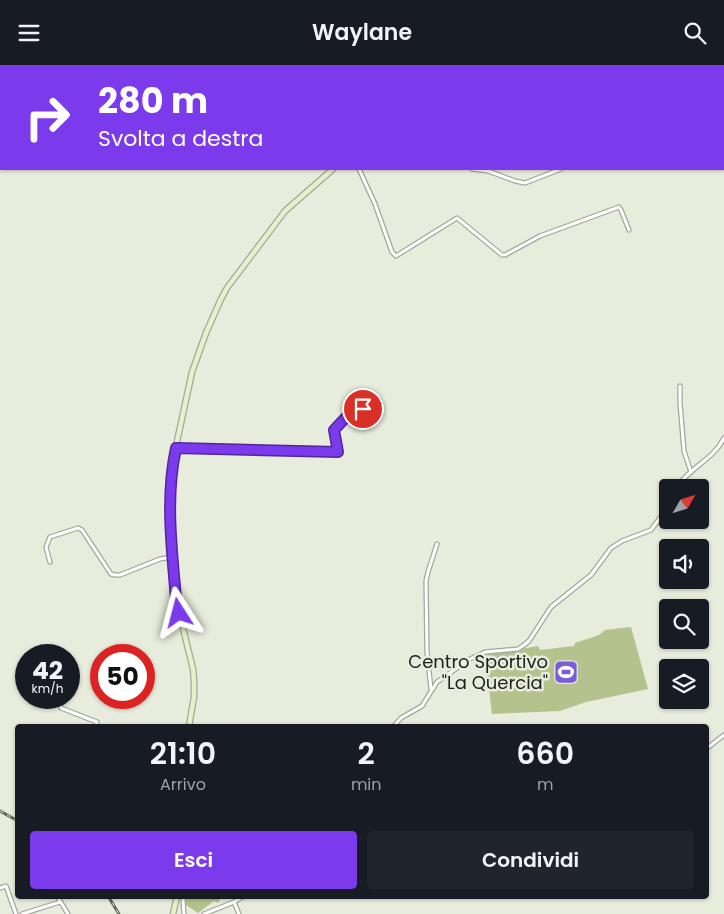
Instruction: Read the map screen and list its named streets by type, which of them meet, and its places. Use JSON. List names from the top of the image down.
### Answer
{
  "places": {
    "sports": ["Centro Sportivo \"La Quercia\""]
  },
  "north": "top right",
  "page": {
    "header": "Waylane",
    "turn": ["280 m", "Svolta a destra"],
    "speed": "42 km/h",
    "limit": "50",
    "eta": [
      "21:10",
      "Arrivo",
      "2",
      "min",
      "660",
      "m"
    ],
    "buttons": ["Esci", "Condividi"]
  }
}
